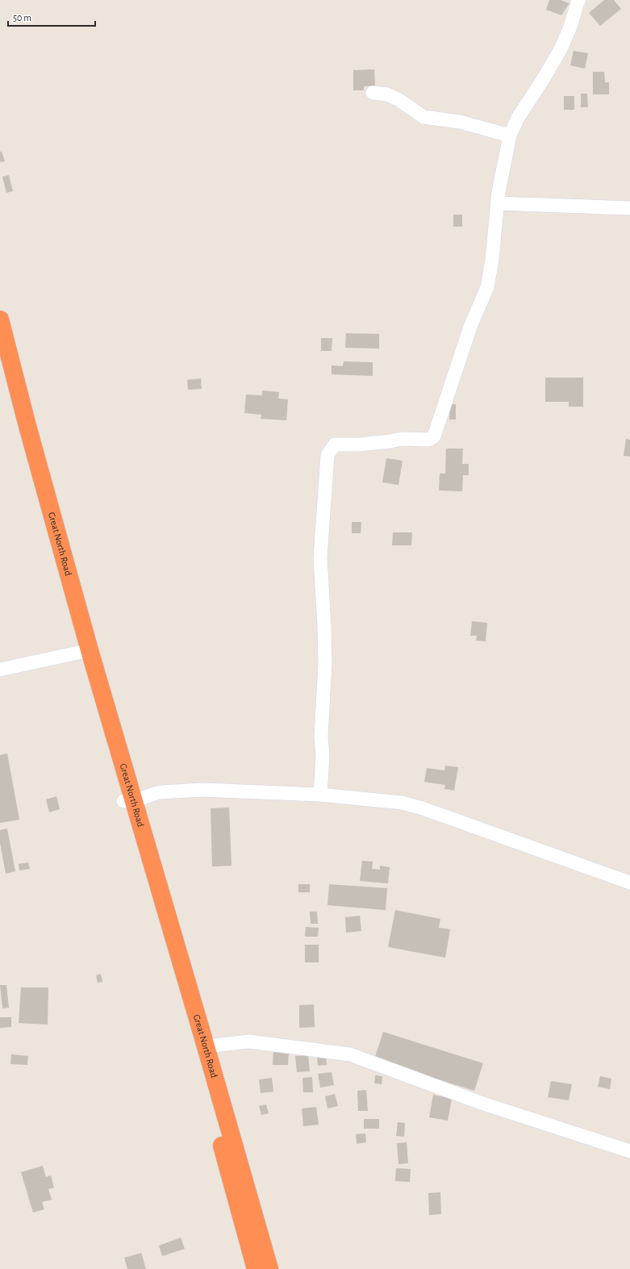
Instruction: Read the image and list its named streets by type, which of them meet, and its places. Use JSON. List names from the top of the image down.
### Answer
{
  "streets": {
    "highway": ["Great North Road"]
  },
  "scale_bar": "50 m"
}
